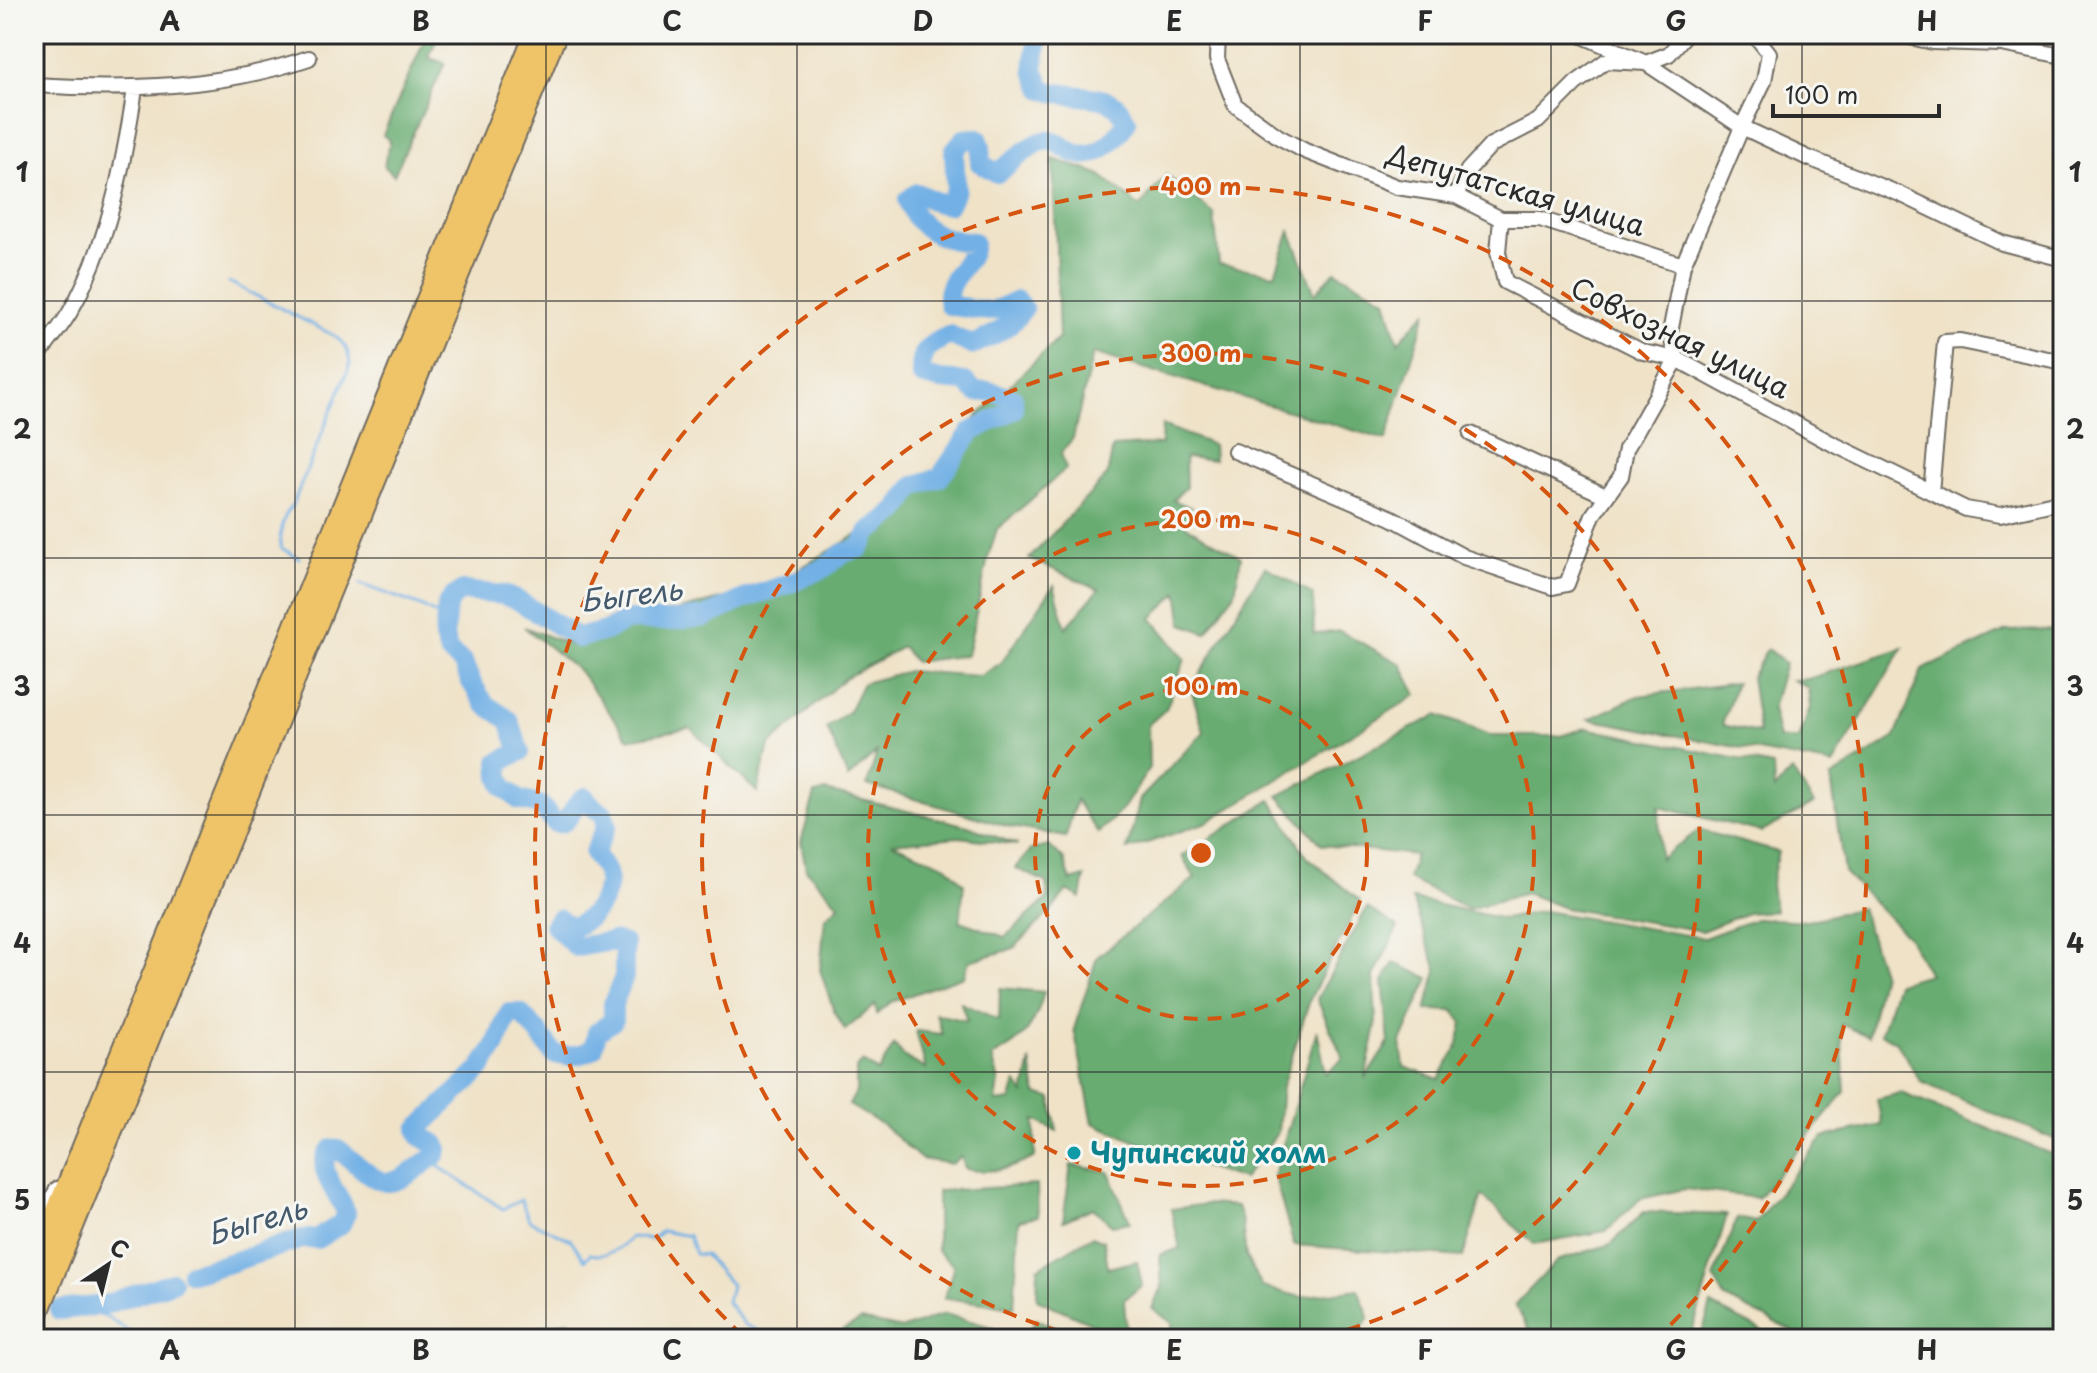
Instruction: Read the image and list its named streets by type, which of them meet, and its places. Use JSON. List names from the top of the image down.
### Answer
{
  "streets": {
    "street": ["Депутатская улица", "Совхозная улица"]
  },
  "crossings": [
    ["Депутатская улица", "Совхозная улица"]
  ],
  "water": ["Быгель"],
  "places": ["Чупинский холм"],
  "scale_bar": "100 m",
  "north": "top right",
  "grid": {
    "columns": [
      "A",
      "B",
      "C",
      "D",
      "E",
      "F",
      "G",
      "H"
    ],
    "rows": [
      "1",
      "2",
      "3",
      "4",
      "5"
    ]
  },
  "rings": [
    "400 m",
    "300 m",
    "200 m",
    "100 m"
  ]
}
